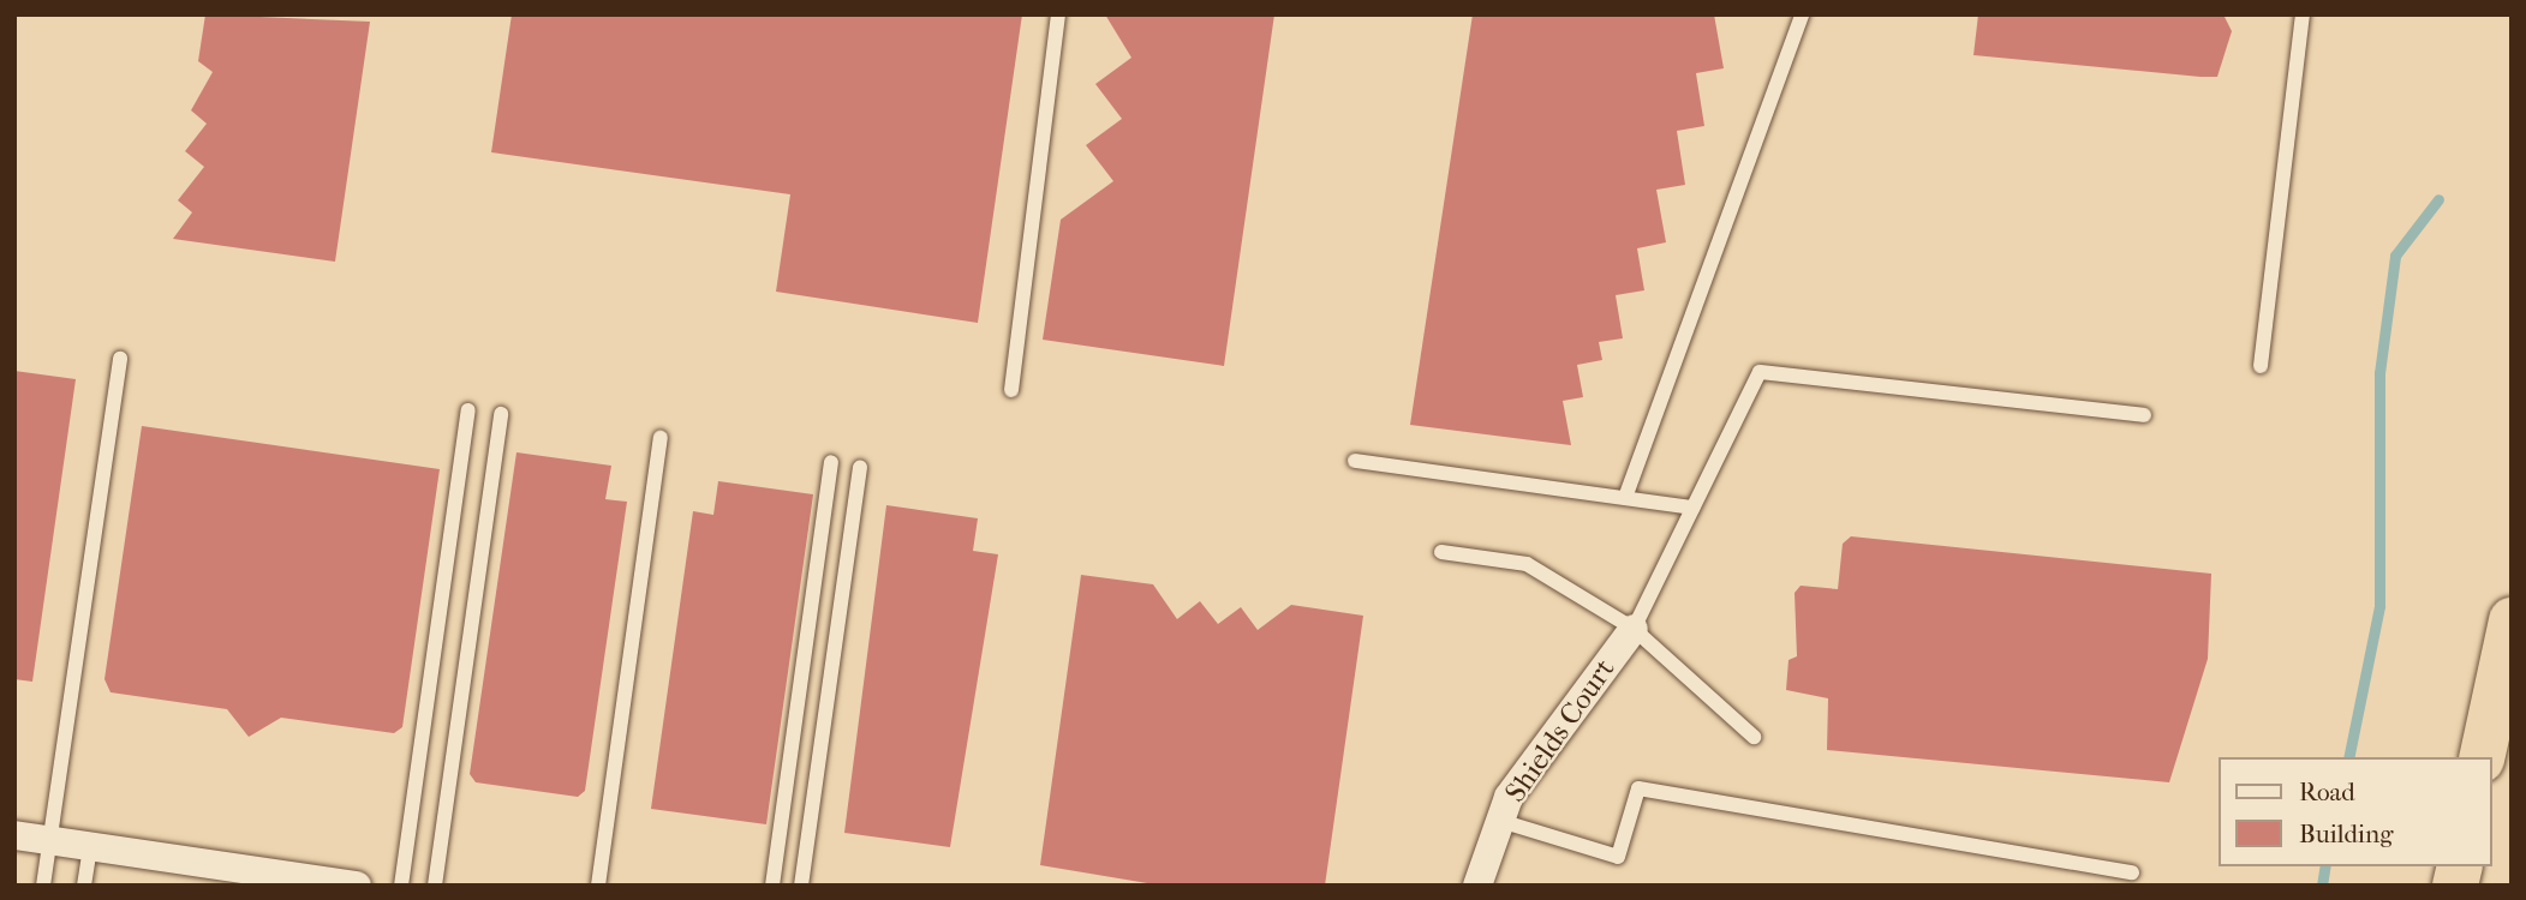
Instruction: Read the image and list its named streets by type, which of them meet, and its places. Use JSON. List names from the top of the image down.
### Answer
{
  "streets": {
    "street": ["Shields Court"]
  },
  "legend": ["Road", "Building"]
}
